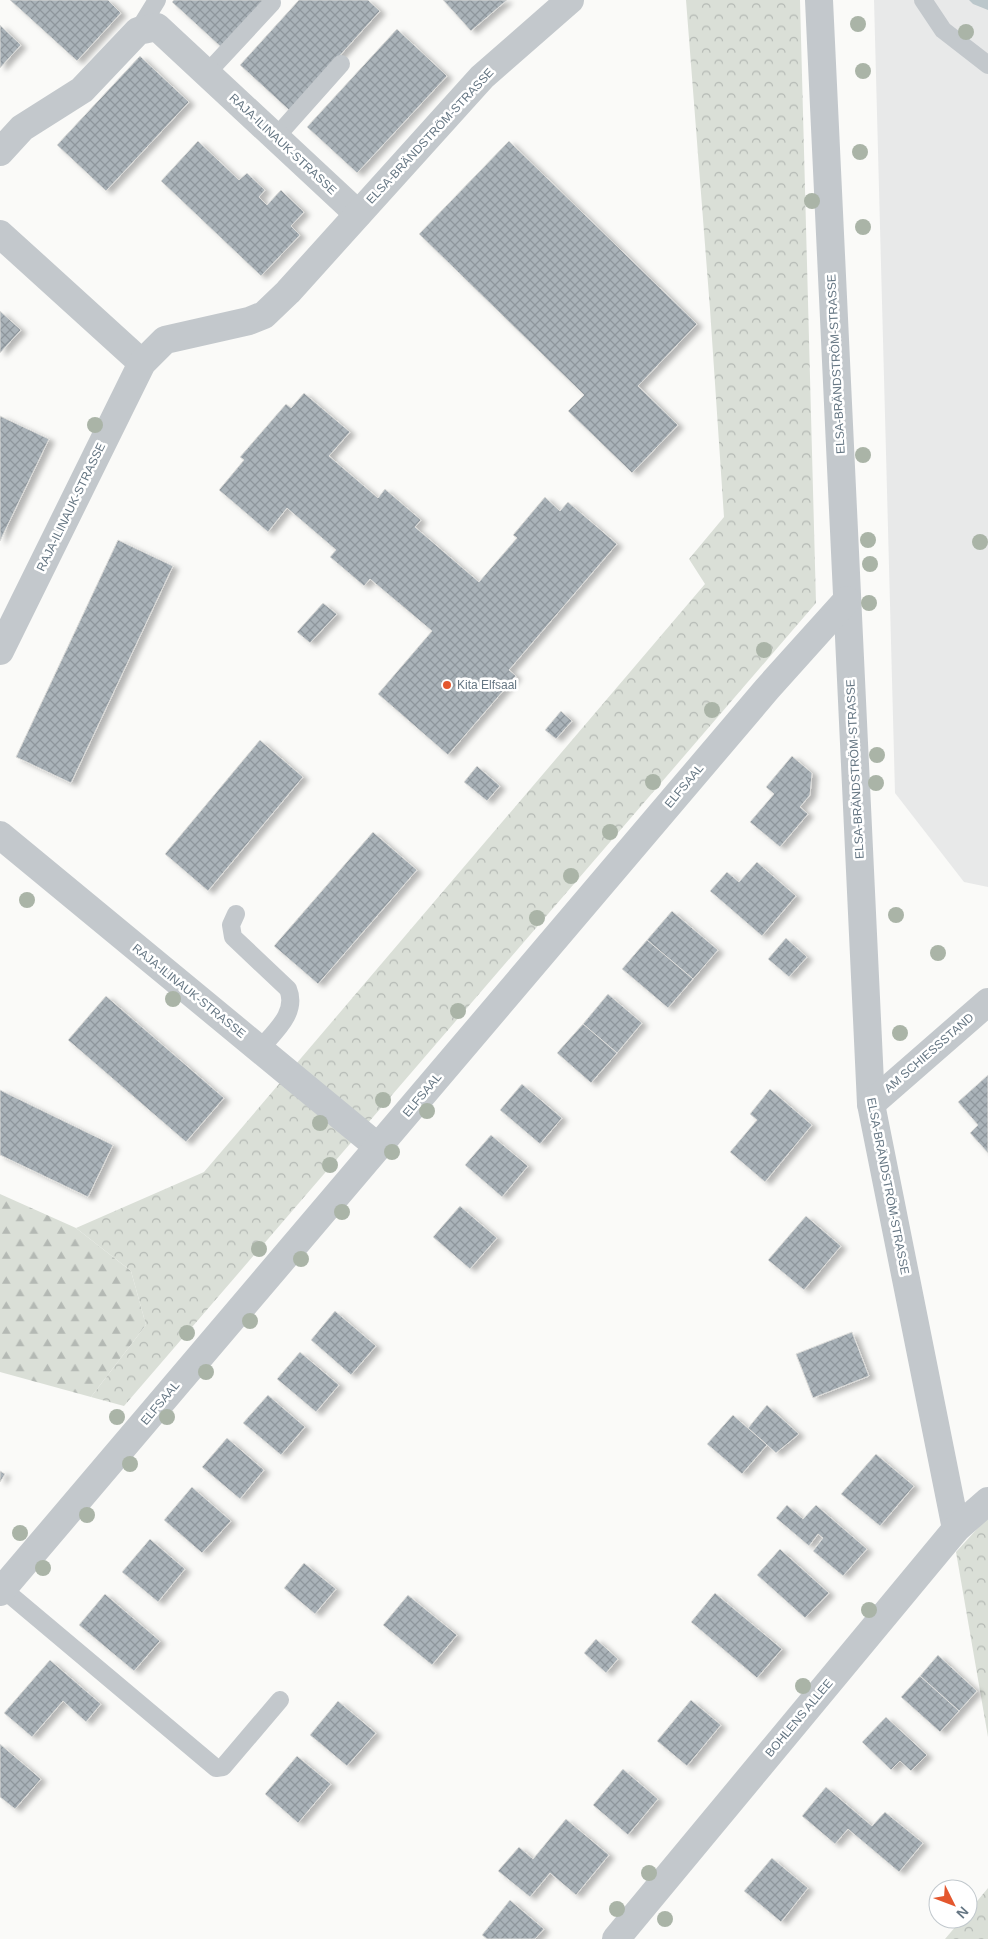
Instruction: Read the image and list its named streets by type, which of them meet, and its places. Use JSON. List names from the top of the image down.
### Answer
{
  "streets": {
    "street": [
      "ELSA-BRÄNDSTRÖM-STRASSE",
      "RAJA-ILINAUK-STRASSE",
      "ELFSAAL",
      "AM SCHIESSSTAND",
      "BOHLENS ALLEE"
    ]
  },
  "crossings": [
    ["ELSA-BRÄNDSTRÖM-STRASSE", "RAJA-ILINAUK-STRASSE"],
    ["ELSA-BRÄNDSTRÖM-STRASSE", "ELFSAAL"],
    ["ELSA-BRÄNDSTRÖM-STRASSE", "AM SCHIESSSTAND"],
    ["ELSA-BRÄNDSTRÖM-STRASSE", "BOHLENS ALLEE"],
    ["RAJA-ILINAUK-STRASSE", "ELFSAAL"]
  ],
  "places": ["Kita Elfsaal"],
  "north": "bottom right"
}
